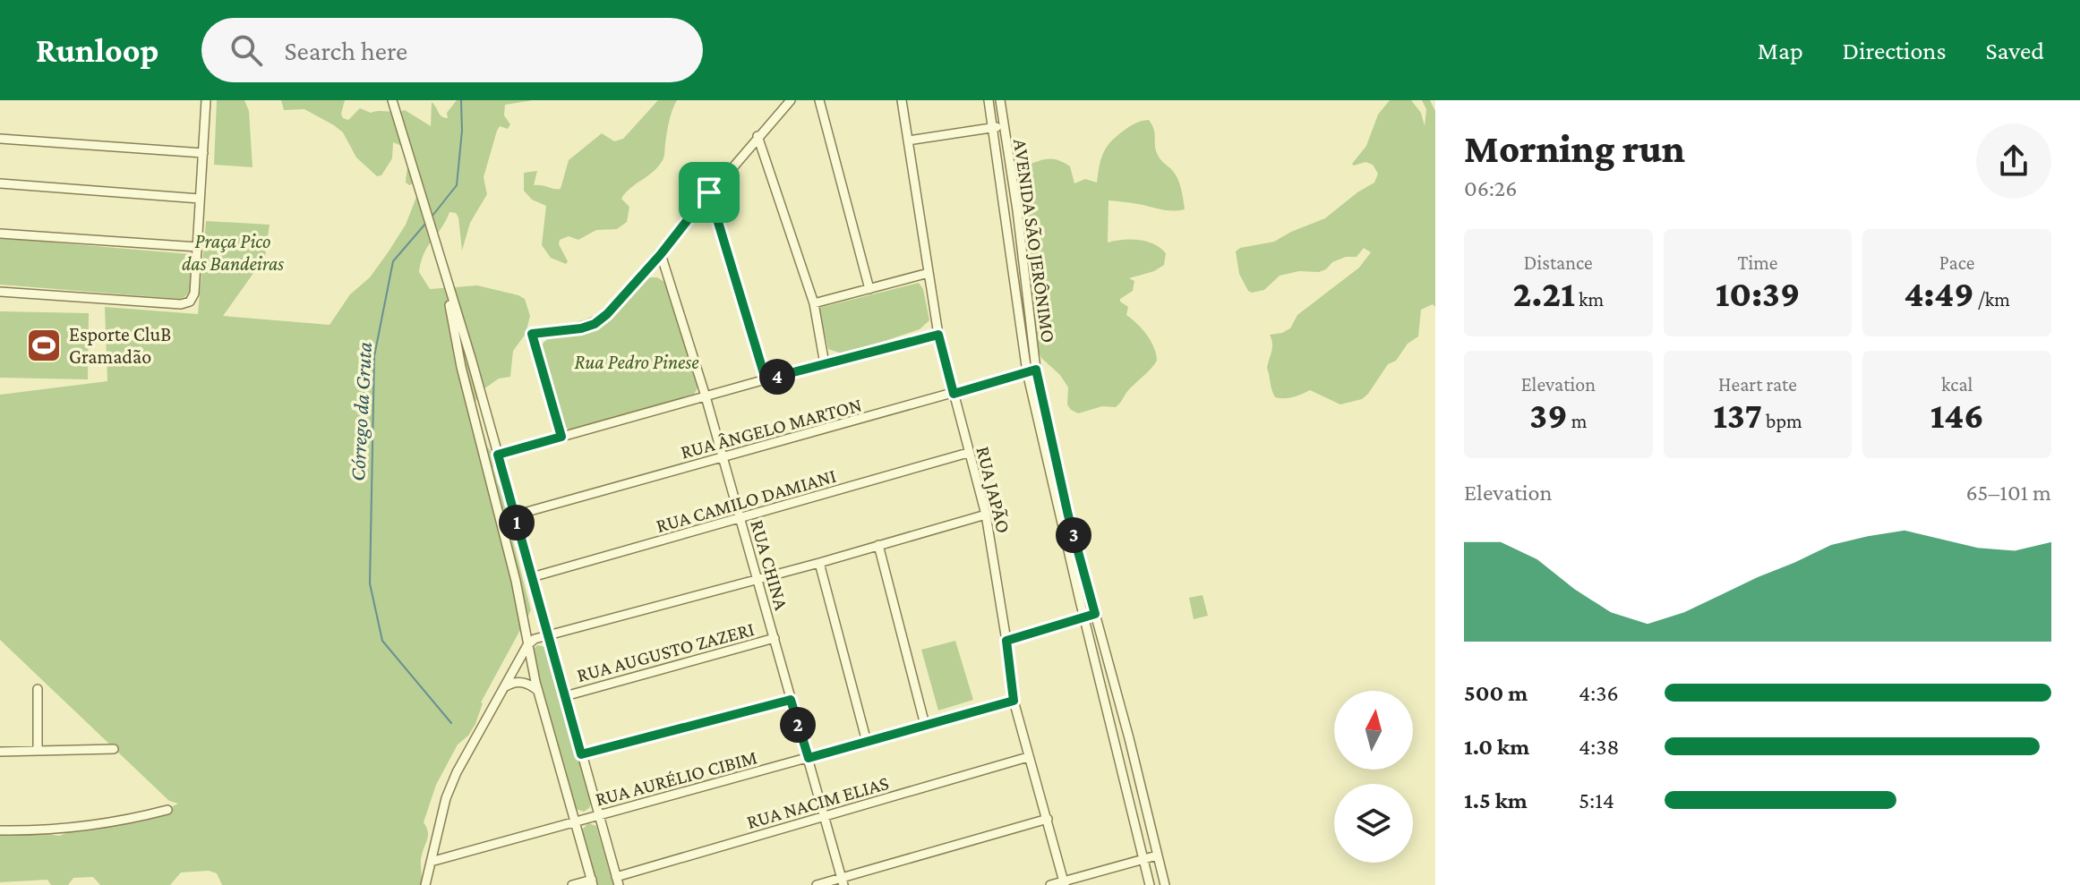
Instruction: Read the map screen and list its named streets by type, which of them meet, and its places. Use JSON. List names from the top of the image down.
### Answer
{
  "streets": {
    "street": [
      "AVENIDA SÃO JERÔNIMO",
      "RUA ÂNGELO MARTON",
      "RUA JAPÃO",
      "RUA CAMILO DAMIANI",
      "RUA CHINA",
      "RUA AUGUSTO ZAZERI",
      "RUA AURÉLIO CIBIM",
      "RUA NACIM ELIAS"
    ]
  },
  "crossings": [
    ["AVENIDA SÃO JERÔNIMO", "RUA ÂNGELO MARTON"],
    ["RUA ÂNGELO MARTON", "RUA JAPÃO"],
    ["RUA ÂNGELO MARTON", "RUA CHINA"],
    ["RUA JAPÃO", "RUA CAMILO DAMIANI"],
    ["RUA JAPÃO", "RUA AURÉLIO CIBIM"],
    ["RUA JAPÃO", "RUA NACIM ELIAS"],
    ["RUA CAMILO DAMIANI", "RUA CHINA"],
    ["RUA CHINA", "RUA AUGUSTO ZAZERI"],
    ["RUA CHINA", "RUA AURÉLIO CIBIM"],
    ["RUA CHINA", "RUA NACIM ELIAS"]
  ],
  "water": ["Córrego da Gruta"],
  "parks": ["Praça Pico das Bandeiras", "Rua Pedro Pinese"],
  "places": {
    "sports": ["Esporte CluB Gramadão"]
  },
  "north": "top",
  "page": {
    "header": "Runloop",
    "search": "Search here",
    "nav": ["Map", "Directions", "Saved"],
    "heading": ["Morning run", "06:26"],
    "stats": [
      ["Distance", "2.21 km"],
      ["Time", "10:39"],
      ["Pace", "4:49 /km"],
      ["Elevation", "39 m"],
      ["Heart rate", "137 bpm"],
      ["kcal", "146"]
    ],
    "pins": [
      "4",
      "1",
      "3",
      "2"
    ],
    "chart": ["Elevation", "65–101 m"],
    "list": [
      {
        "name": "500 m",
        "note": "4:36"
      },
      {
        "name": "1.0 km",
        "note": "4:38"
      },
      {
        "name": "1.5 km",
        "note": "5:14"
      }
    ]
  }
}
